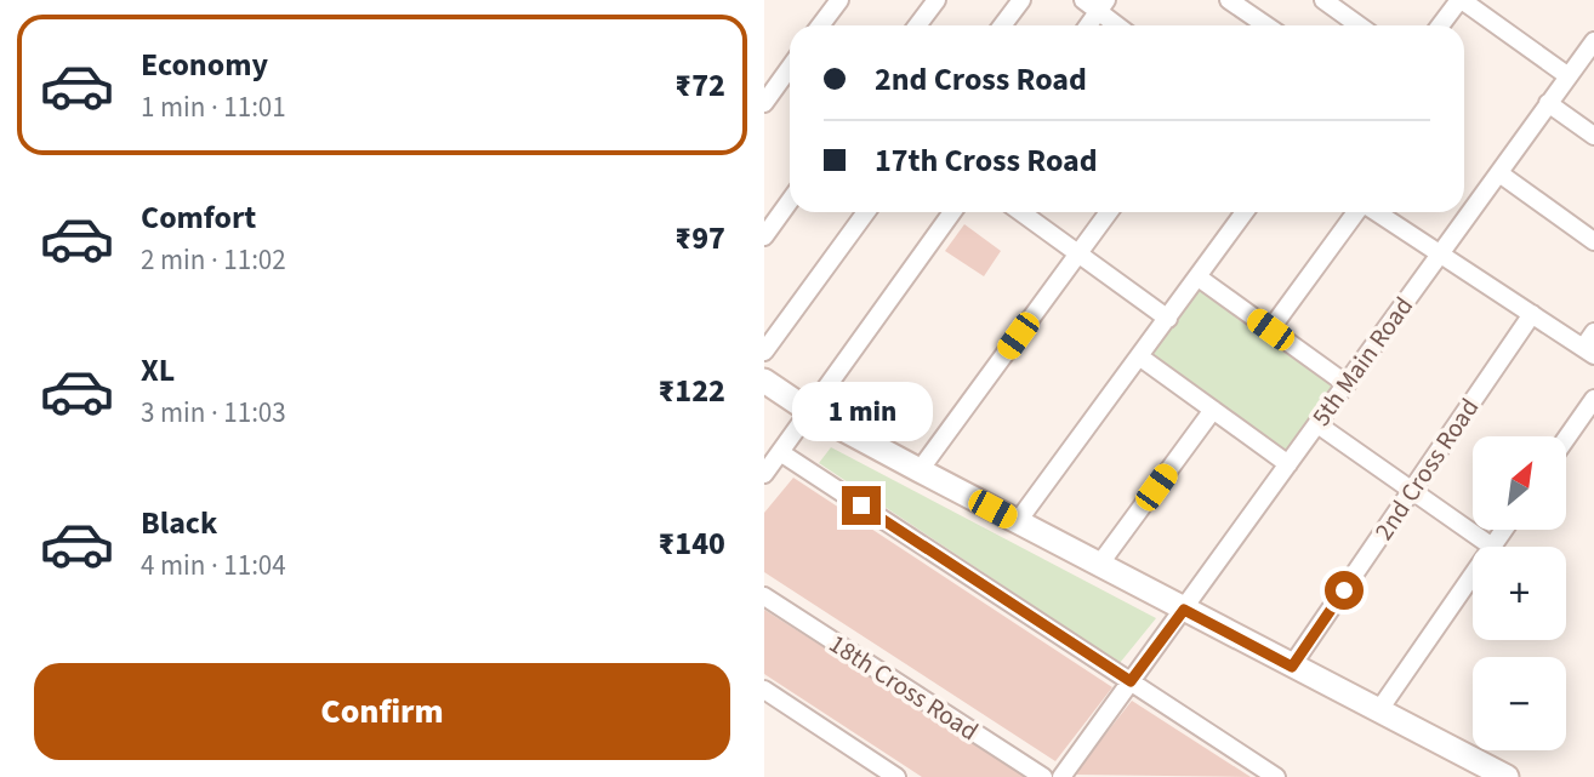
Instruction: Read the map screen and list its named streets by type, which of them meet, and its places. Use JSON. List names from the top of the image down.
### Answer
{
  "streets": {
    "street": ["5th Main Road", "2nd Cross Road", "18th Cross Road"]
  },
  "north": "top right",
  "page": {
    "list": [
      {
        "name": "Economy",
        "note": "1 min · 11:01",
        "value": "₹72"
      },
      {
        "name": "Comfort",
        "note": "2 min · 11:02",
        "value": "₹97"
      },
      {
        "name": "XL",
        "note": "3 min · 11:03",
        "value": "₹122"
      },
      {
        "name": "Black",
        "note": "4 min · 11:04",
        "value": "₹140"
      }
    ],
    "banner": ["2nd Cross Road", "17th Cross Road"],
    "bubble": "1 min",
    "map_buttons": ["+", "−"],
    "buttons": "Confirm"
  }
}
